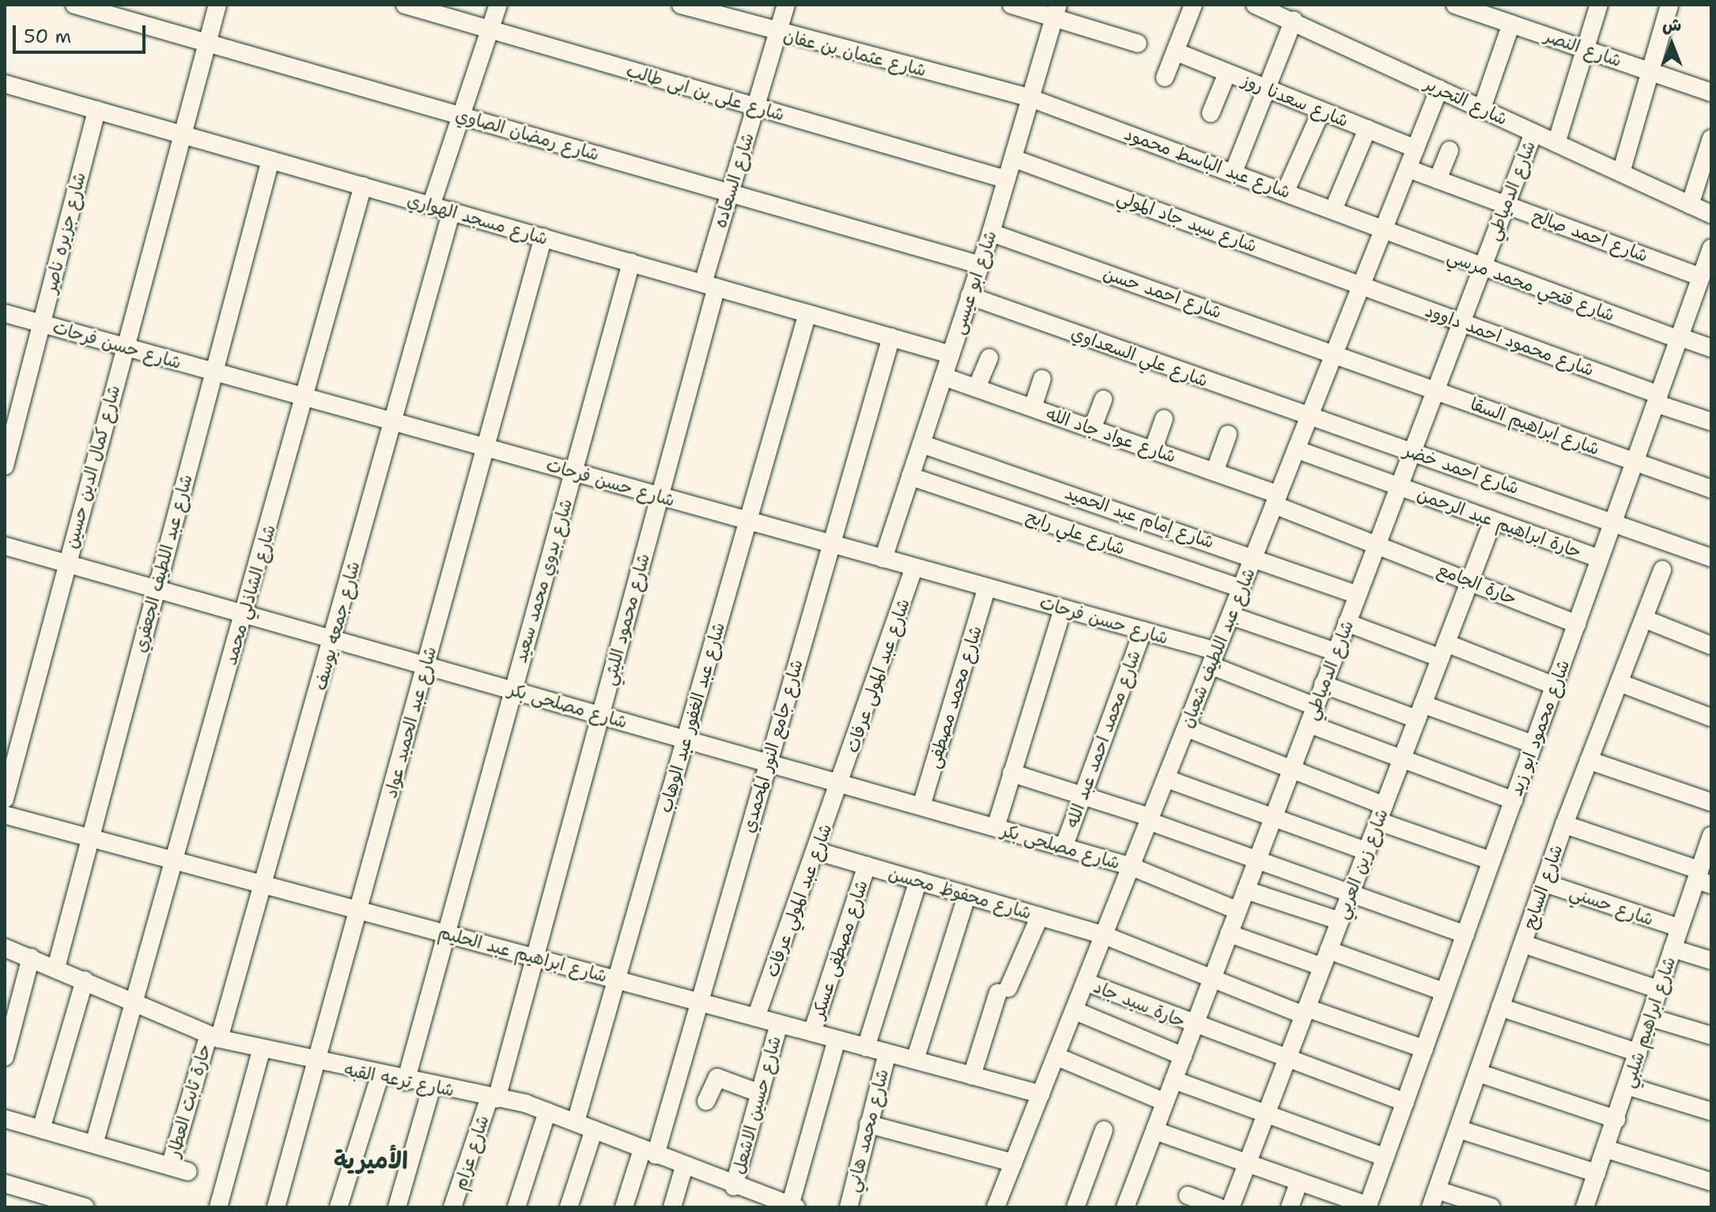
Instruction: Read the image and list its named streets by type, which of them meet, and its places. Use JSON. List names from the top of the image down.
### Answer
{
  "streets": {
    "street": [
      "شارع النصر",
      "شارع عثمان بن عفان",
      "شارع على بن ابى طالب",
      "شارع سعدنا روز",
      "شارع التحرير",
      "شارع رمضان الصاوي",
      "شارع عبد الباسط محمود",
      "شارع السعاده",
      "شارع الدمياطي",
      "شارع مسجد الهواري",
      "شارع سيد جاد المولي",
      "شارع جزيره ناصر",
      "شارع احمد صالح",
      "شارع ابو عيسى",
      "شارع فتحي محمد مرسي",
      "شارع احمد حسن",
      "شارع محمود احمد داوود",
      "شارع حسن فرحات",
      "شارع علي السعداوي",
      "شارع ابراهيم السقا",
      "شارع عواد جاد الله",
      "شارع كمال الدين حسين",
      "شارع احمد خضر",
      "شارع إمام عبد الحميد",
      "حارة ابراهيم عبد الرحمن",
      "شارع علي رابح",
      "شارع عبد اللطيف الجعفري",
      "شارع بدوي محمد سعيد",
      "حارة الجامع",
      "شارع الشاذلي محمد",
      "شارع محمود الليثي",
      "شارع جمعه يوسف",
      "شارع عبد اللطيف شعبان",
      "شارع عبد المولى عرفات",
      "شارع محمد مصطفى",
      "شارع مصلحى بكر",
      "شارع عبد الغفور عبد الوهاب",
      "شارع عبد الحميد عواد",
      "شارع محمود ابو زيد",
      "شارع محمد احمد عبد الله",
      "شارع جامع النور المحمدي",
      "شارع زين العربي",
      "شارع السايح",
      "شارع محفوظ محسن",
      "شارع عبد المولي عرفات",
      "شارع حسني",
      "شارع مصطفى عسكر",
      "شارع ابراهيم عبد الحليم",
      "حارة سيد جاد",
      "شارع ابراهيم شلبي",
      "شارع ترعه القبه",
      "حارة ثابت العطار",
      "شارع حسين الاشعل",
      "شارع محمد هاني",
      "شارع عزام"
    ]
  },
  "crossings": [
    ["شارع عثمان بن عفان", "شارع عبد الباسط محمود"],
    ["شارع عثمان بن عفان", "شارع السعاده"],
    ["شارع عثمان بن عفان", "شارع ابو عيسى"],
    ["شارع على بن ابى طالب", "شارع السعاده"],
    ["شارع على بن ابى طالب", "شارع ابو عيسى"],
    ["شارع سعدنا روز", "شارع عبد اللطيف شعبان"],
    ["شارع التحرير", "شارع الدمياطي"],
    ["شارع التحرير", "شارع عبد اللطيف شعبان"],
    ["شارع رمضان الصاوي", "شارع السعاده"],
    ["شارع رمضان الصاوي", "شارع ابو عيسى"],
    ["شارع رمضان الصاوي", "شارع كمال الدين حسين"],
    ["شارع عبد الباسط محمود", "شارع ابو عيسى"],
    ["شارع عبد الباسط محمود", "شارع فتحي محمد مرسي"],
    ["شارع عبد الباسط محمود", "شارع عبد اللطيف شعبان"],
    ["شارع السعاده", "شارع مسجد الهواري"],
    ["شارع السعاده", "شارع محمود الليثي"],
    ["شارع الدمياطي", "شارع احمد صالح"],
    ["شارع الدمياطي", "شارع فتحي محمد مرسي"],
    ["شارع الدمياطي", "شارع احمد حسن"],
    ["شارع الدمياطي", "شارع محمود احمد داوود"],
    ["شارع الدمياطي", "شارع حسن فرحات"],
    ["شارع الدمياطي", "شارع ابراهيم السقا"],
    ["شارع الدمياطي", "شارع احمد خضر"],
    ["شارع الدمياطي", "شارع إمام عبد الحميد"],
    ["شارع الدمياطي", "حارة ابراهيم عبد الرحمن"],
    ["شارع الدمياطي", "حارة الجامع"],
    ["شارع الدمياطي", "شارع مصلحى بكر"],
    ["شارع الدمياطي", "شارع محفوظ محسن"],
    ["شارع الدمياطي", "حارة سيد جاد"],
    ["شارع مسجد الهواري", "شارع جزيره ناصر"],
    ["شارع مسجد الهواري", "شارع ابو عيسى"],
    ["شارع مسجد الهواري", "شارع كمال الدين حسين"],
    ["شارع مسجد الهواري", "شارع عبد اللطيف الجعفري"],
    ["شارع مسجد الهواري", "شارع بدوي محمد سعيد"],
    ["شارع مسجد الهواري", "شارع الشاذلي محمد"],
    ["شارع مسجد الهواري", "شارع محمود الليثي"],
    ["شارع مسجد الهواري", "شارع جمعه يوسف"],
    ["شارع مسجد الهواري", "شارع عبد الغفور عبد الوهاب"],
    ["شارع مسجد الهواري", "شارع عبد الحميد عواد"],
    ["شارع مسجد الهواري", "شارع جامع النور المحمدي"],
    ["شارع سيد جاد المولي", "شارع ابو عيسى"],
    ["شارع سيد جاد المولي", "شارع محمود احمد داوود"],
    ["شارع سيد جاد المولي", "شارع عبد اللطيف شعبان"],
    ["شارع جزيره ناصر", "شارع حسن فرحات"],
    ["شارع احمد صالح", "شارع عبد اللطيف شعبان"],
    ["شارع احمد صالح", "شارع محمود ابو زيد"],
    ["شارع ابو عيسى", "شارع احمد حسن"],
    ["شارع ابو عيسى", "شارع حسن فرحات"],
    ["شارع ابو عيسى", "شارع علي السعداوي"],
    ["شارع ابو عيسى", "شارع عواد جاد الله"],
    ["شارع ابو عيسى", "شارع إمام عبد الحميد"],
    ["شارع ابو عيسى", "شارع علي رابح"],
    ["شارع فتحي محمد مرسي", "شارع عبد اللطيف شعبان"],
    ["شارع فتحي محمد مرسي", "شارع محمود ابو زيد"],
    ["شارع احمد حسن", "شارع ابراهيم السقا"],
    ["شارع احمد حسن", "شارع عبد اللطيف شعبان"],
    ["شارع محمود احمد داوود", "شارع عبد اللطيف شعبان"],
    ["شارع محمود احمد داوود", "شارع محمود ابو زيد"],
    ["شارع حسن فرحات", "شارع كمال الدين حسين"],
    ["شارع حسن فرحات", "شارع عبد اللطيف الجعفري"],
    ["شارع حسن فرحات", "شارع بدوي محمد سعيد"],
    ["شارع حسن فرحات", "شارع الشاذلي محمد"],
    ["شارع حسن فرحات", "شارع محمود الليثي"],
    ["شارع حسن فرحات", "شارع جمعه يوسف"],
    ["شارع حسن فرحات", "شارع عبد اللطيف شعبان"],
    ["شارع حسن فرحات", "شارع عبد المولى عرفات"],
    ["شارع حسن فرحات", "شارع محمد مصطفى"],
    ["شارع حسن فرحات", "شارع عبد الغفور عبد الوهاب"],
    ["شارع حسن فرحات", "شارع عبد الحميد عواد"],
    ["شارع حسن فرحات", "شارع محمد احمد عبد الله"],
    ["شارع حسن فرحات", "شارع جامع النور المحمدي"],
    ["شارع علي السعداوي", "شارع احمد خضر"],
    ["شارع علي السعداوي", "شارع عبد اللطيف شعبان"],
    ["شارع ابراهيم السقا", "شارع محمود ابو زيد"],
    ["شارع عواد جاد الله", "حارة الجامع"],
    ["شارع عواد جاد الله", "شارع عبد اللطيف شعبان"],
    ["شارع كمال الدين حسين", "شارع مصلحى بكر"],
    ["شارع احمد خضر", "شارع عبد اللطيف شعبان"],
    ["شارع احمد خضر", "شارع محمود ابو زيد"],
    ["شارع إمام عبد الحميد", "شارع عبد اللطيف شعبان"],
    ["حارة ابراهيم عبد الرحمن", "شارع محمود ابو زيد"],
    ["حارة ابراهيم عبد الرحمن", "شارع زين العربي"],
    ["شارع علي رابح", "شارع عبد اللطيف شعبان"],
    ["شارع عبد اللطيف الجعفري", "شارع مصلحى بكر"],
    ["شارع عبد اللطيف الجعفري", "شارع ابراهيم عبد الحليم"],
    ["شارع عبد اللطيف الجعفري", "شارع ترعه القبه"],
    ["شارع بدوي محمد سعيد", "شارع مصلحى بكر"],
    ["شارع بدوي محمد سعيد", "شارع ابراهيم عبد الحليم"],
    ["شارع بدوي محمد سعيد", "شارع ترعه القبه"],
    ["حارة الجامع", "شارع عبد اللطيف شعبان"],
    ["حارة الجامع", "شارع محمود ابو زيد"],
    ["حارة الجامع", "شارع زين العربي"],
    ["شارع الشاذلي محمد", "شارع مصلحى بكر"],
    ["شارع الشاذلي محمد", "شارع ابراهيم عبد الحليم"],
    ["شارع الشاذلي محمد", "شارع ترعه القبه"],
    ["شارع محمود الليثي", "شارع مصلحى بكر"],
    ["شارع محمود الليثي", "شارع ابراهيم عبد الحليم"],
    ["شارع محمود الليثي", "شارع ترعه القبه"],
    ["شارع محمود الليثي", "شارع عزام"],
    ["شارع جمعه يوسف", "شارع مصلحى بكر"],
    ["شارع جمعه يوسف", "شارع ابراهيم عبد الحليم"],
    ["شارع جمعه يوسف", "شارع ترعه القبه"],
    ["شارع جمعه يوسف", "حارة ثابت العطار"],
    ["شارع عبد اللطيف شعبان", "شارع مصلحى بكر"],
    ["شارع عبد اللطيف شعبان", "شارع محفوظ محسن"],
    ["شارع عبد اللطيف شعبان", "شارع ابراهيم عبد الحليم"],
    ["شارع عبد اللطيف شعبان", "حارة سيد جاد"],
    ["شارع عبد المولى عرفات", "شارع مصلحى بكر"],
    ["شارع عبد المولى عرفات", "شارع عبد المولي عرفات"],
    ["شارع محمد مصطفى", "شارع مصلحى بكر"],
    ["شارع مصلحى بكر", "شارع عبد الغفور عبد الوهاب"],
    ["شارع مصلحى بكر", "شارع عبد الحميد عواد"],
    ["شارع مصلحى بكر", "شارع محمد احمد عبد الله"],
    ["شارع مصلحى بكر", "شارع جامع النور المحمدي"],
    ["شارع مصلحى بكر", "شارع عبد المولي عرفات"],
    ["شارع عبد الغفور عبد الوهاب", "شارع ابراهيم عبد الحليم"],
    ["شارع عبد الغفور عبد الوهاب", "شارع ترعه القبه"],
    ["شارع عبد الحميد عواد", "شارع ابراهيم عبد الحليم"],
    ["شارع عبد الحميد عواد", "شارع ترعه القبه"],
    ["شارع محمود ابو زيد", "شارع محفوظ محسن"],
    ["شارع محمود ابو زيد", "حارة سيد جاد"],
    ["شارع جامع النور المحمدي", "شارع ابراهيم عبد الحليم"],
    ["شارع جامع النور المحمدي", "شارع ترعه القبه"],
    ["شارع زين العربي", "شارع محفوظ محسن"],
    ["شارع زين العربي", "حارة سيد جاد"],
    ["شارع السايح", "شارع حسني"],
    ["شارع محفوظ محسن", "شارع عبد المولي عرفات"],
    ["شارع محفوظ محسن", "شارع مصطفى عسكر"],
    ["شارع عبد المولي عرفات", "شارع ابراهيم عبد الحليم"],
    ["شارع حسني", "شارع ابراهيم شلبي"],
    ["شارع مصطفى عسكر", "شارع ابراهيم عبد الحليم"],
    ["شارع ابراهيم عبد الحليم", "شارع حسين الاشعل"],
    ["شارع ابراهيم عبد الحليم", "شارع محمد هاني"],
    ["شارع ترعه القبه", "حارة ثابت العطار"],
    ["شارع ترعه القبه", "شارع حسين الاشعل"],
    ["شارع ترعه القبه", "شارع عزام"]
  ],
  "districts": ["الأميرية"],
  "scale_bar": "50 m",
  "north": "top"
}
